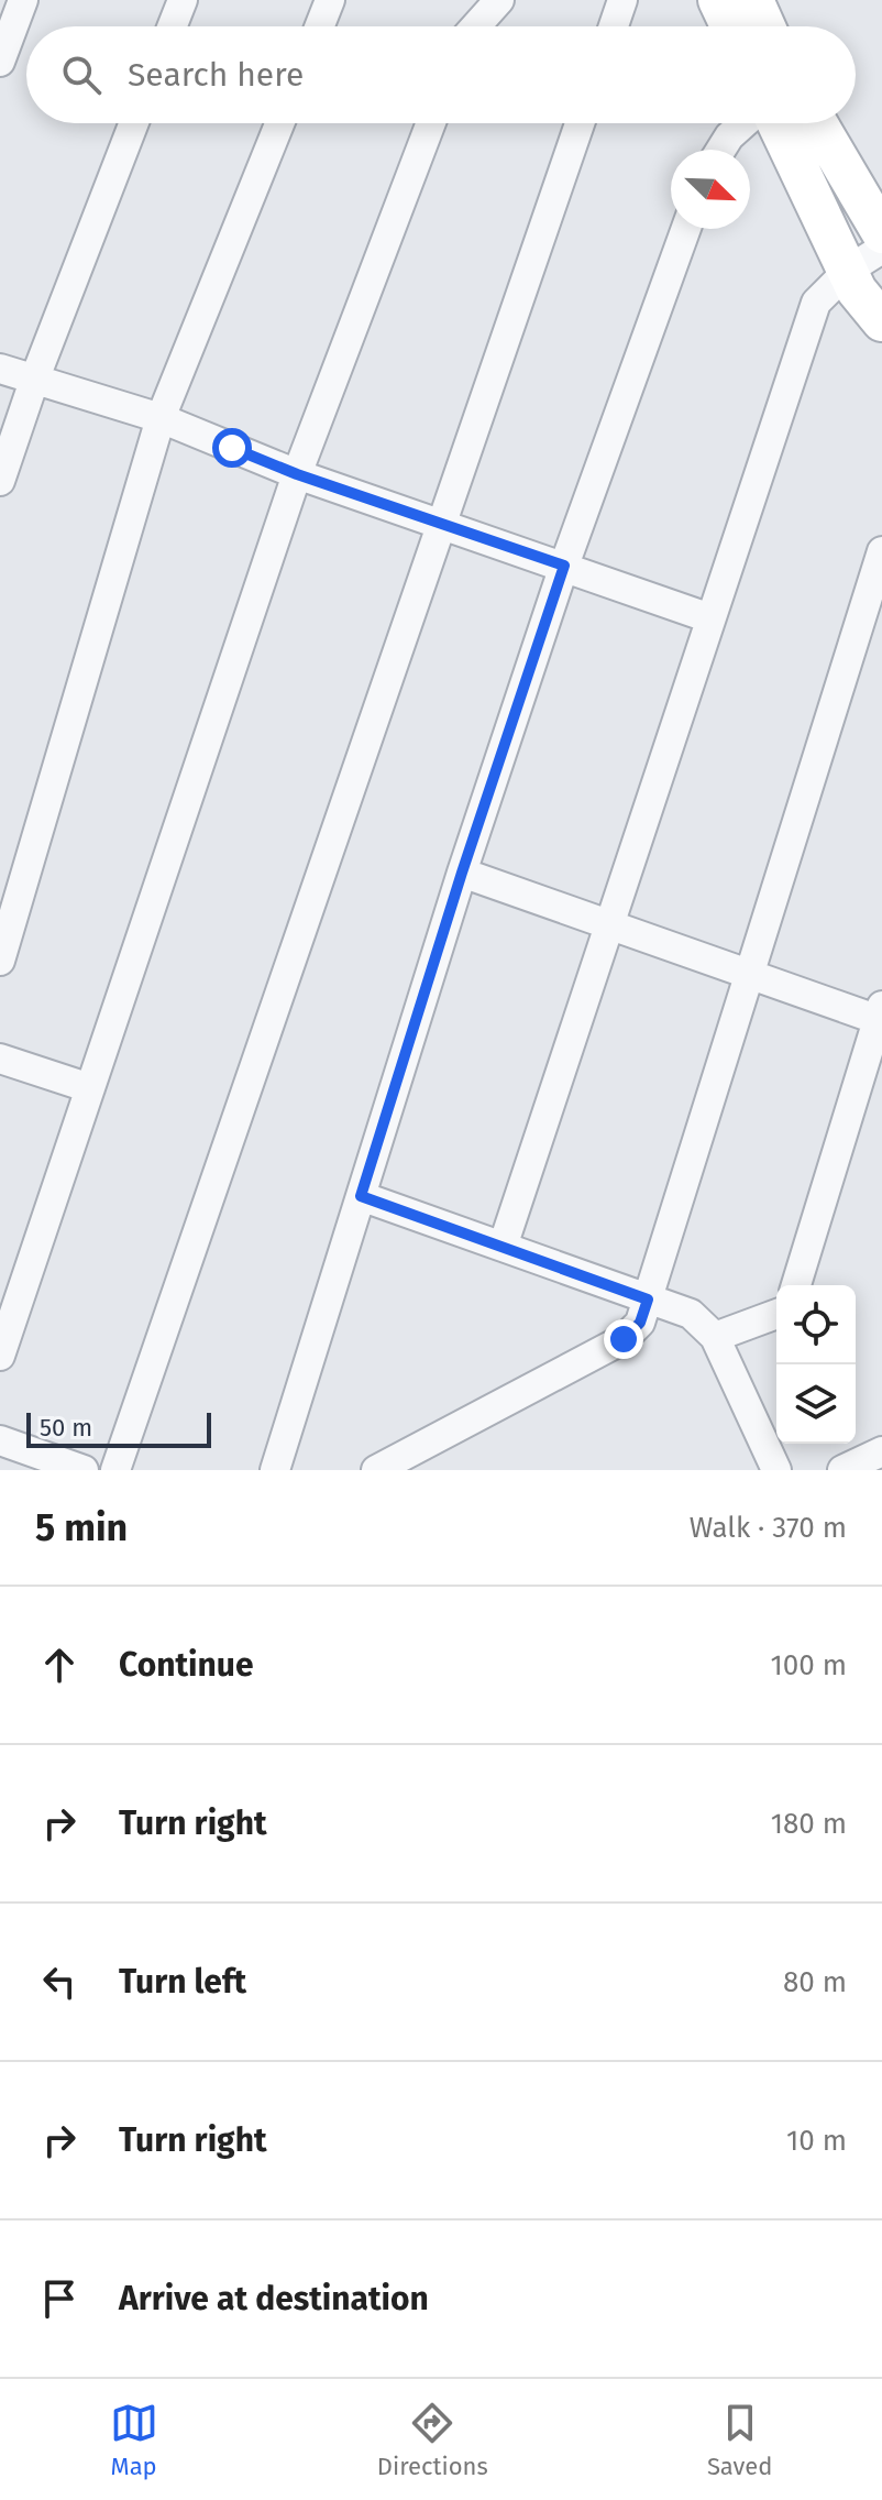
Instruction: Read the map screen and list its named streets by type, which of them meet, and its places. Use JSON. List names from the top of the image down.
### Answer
{
  "scale_bar": "50 m",
  "north": "bottom right",
  "page": {
    "search": "Search here",
    "scale": "50 m",
    "heading": ["5 min", "Walk · 370 m"],
    "list": [
      ["Continue", "100 m"],
      ["Turn right", "180 m"],
      ["Turn left", "80 m"],
      ["Turn right", "10 m"],
      "Arrive at destination"
    ],
    "nav": ["Map", "Directions", "Saved"]
  }
}
